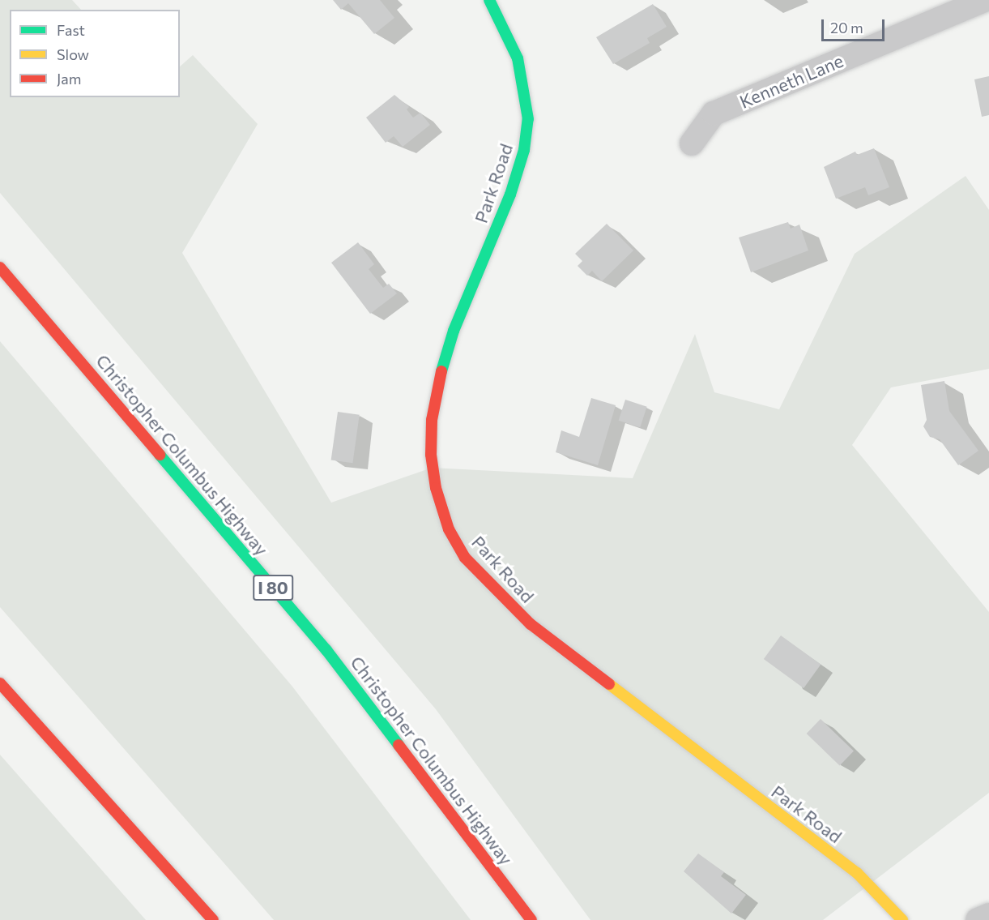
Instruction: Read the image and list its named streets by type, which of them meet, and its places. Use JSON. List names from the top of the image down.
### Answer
{
  "streets": {
    "main road": ["Park Road", "Christopher Columbus Highway", "I 80"],
    "street": ["Kenneth Lane"]
  },
  "legend": ["Fast", "Slow", "Jam"],
  "scale_bar": "20 m"
}
